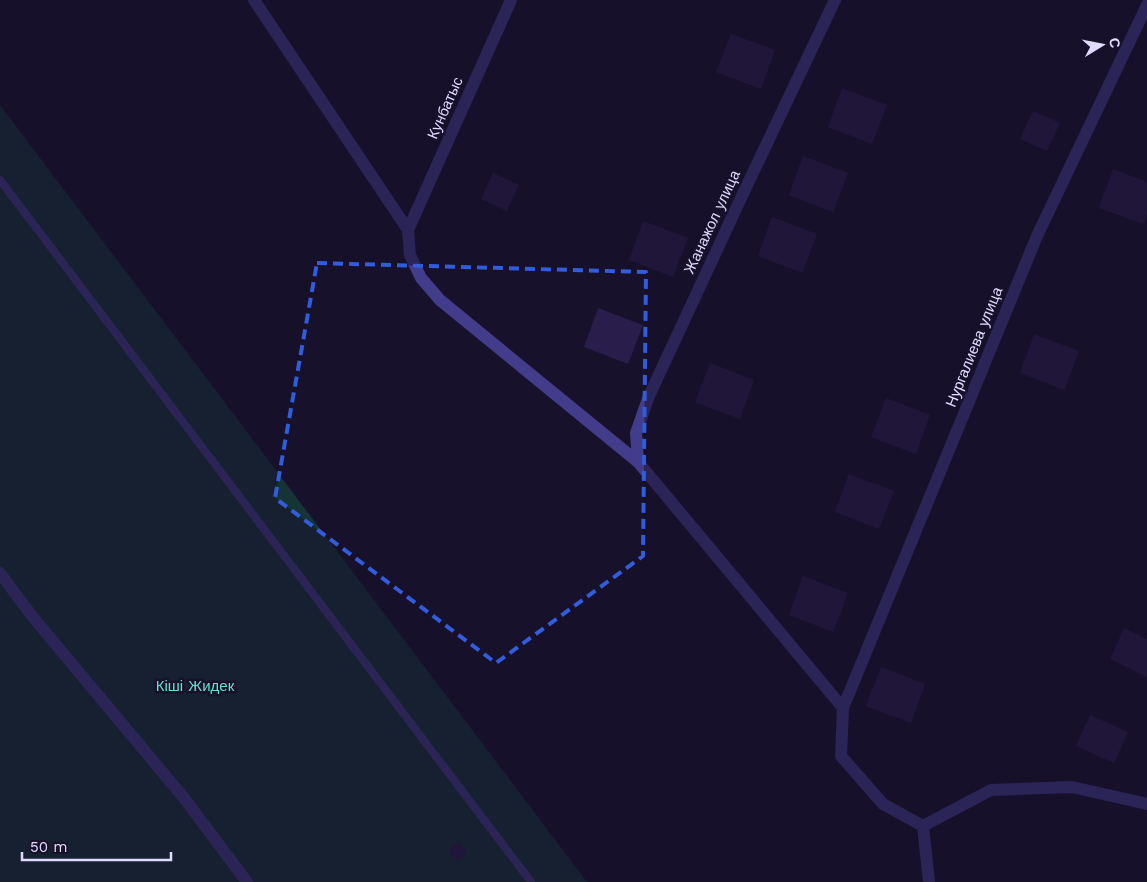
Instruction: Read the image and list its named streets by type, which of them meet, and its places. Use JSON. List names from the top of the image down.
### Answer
{
  "streets": {
    "street": ["Кунбатыс", "Жанажол улица", "Нургалиева улица"]
  },
  "parks": ["Кіші Жидек"],
  "scale_bar": "50 m",
  "north": "right"
}
